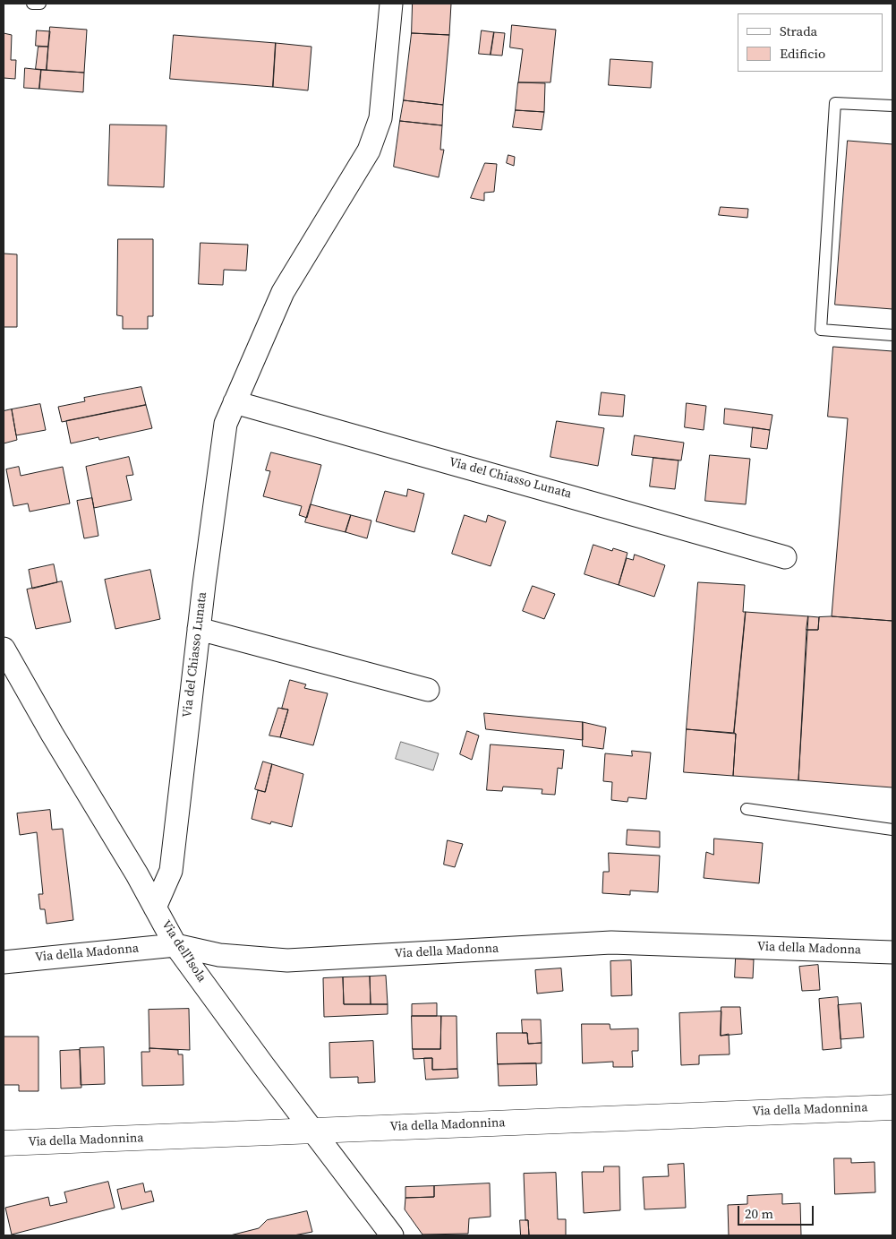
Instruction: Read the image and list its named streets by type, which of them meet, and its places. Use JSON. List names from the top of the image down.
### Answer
{
  "streets": {
    "street": [
      "Via del Chiasso Lunata",
      "Via della Madonna",
      "Via dell'Isola",
      "Via della Madonnina"
    ]
  },
  "crossings": [
    ["Via del Chiasso Lunata", "Via dell'Isola"],
    ["Via della Madonna", "Via dell'Isola"],
    ["Via dell'Isola", "Via della Madonnina"]
  ],
  "legend": ["Strada", "Edificio"],
  "scale_bar": "20 m"
}
